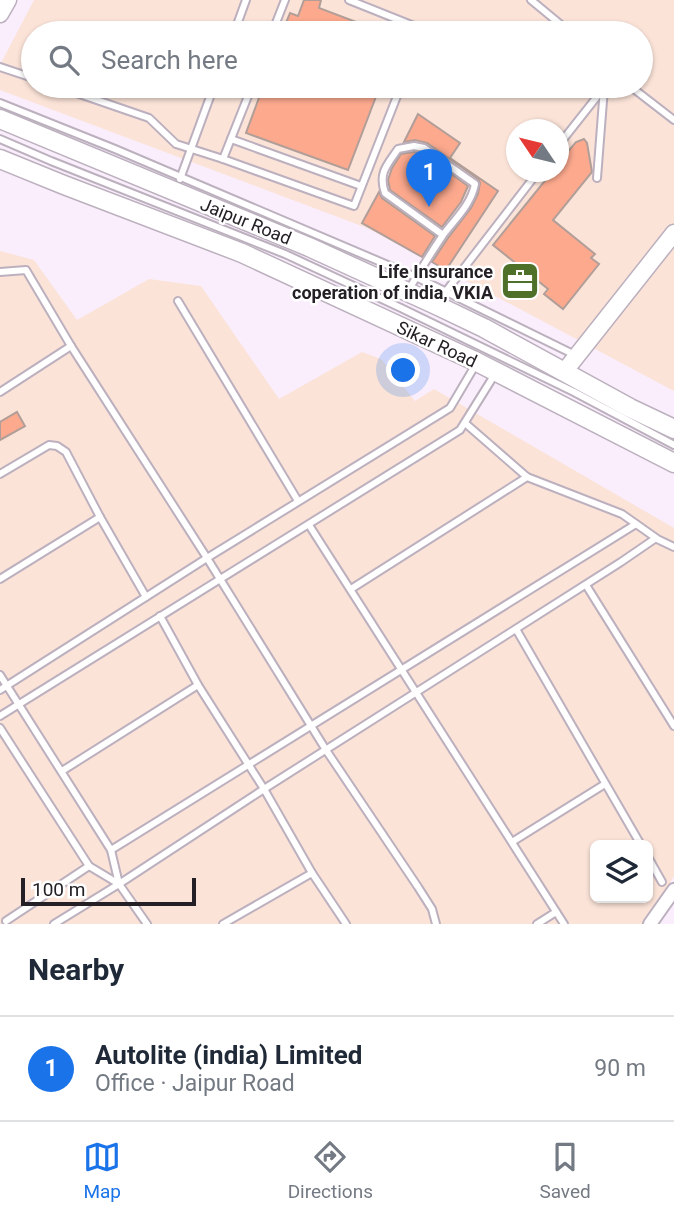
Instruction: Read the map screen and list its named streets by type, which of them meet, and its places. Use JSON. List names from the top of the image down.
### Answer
{
  "streets": {
    "main road": ["Jaipur Road", "Sikar Road"]
  },
  "places": {
    "office": ["Life Insurance coperation of india, VKIA"]
  },
  "scale_bar": "100 m",
  "north": "top left",
  "page": {
    "search": "Search here",
    "pins": "1",
    "scale": "100 m",
    "heading": "Nearby",
    "list": [
      {
        "mark": "1",
        "name": "Autolite (india) Limited",
        "note": "Office · Jaipur Road",
        "value": "90 m"
      }
    ],
    "nav": ["Map", "Directions", "Saved"]
  }
}
